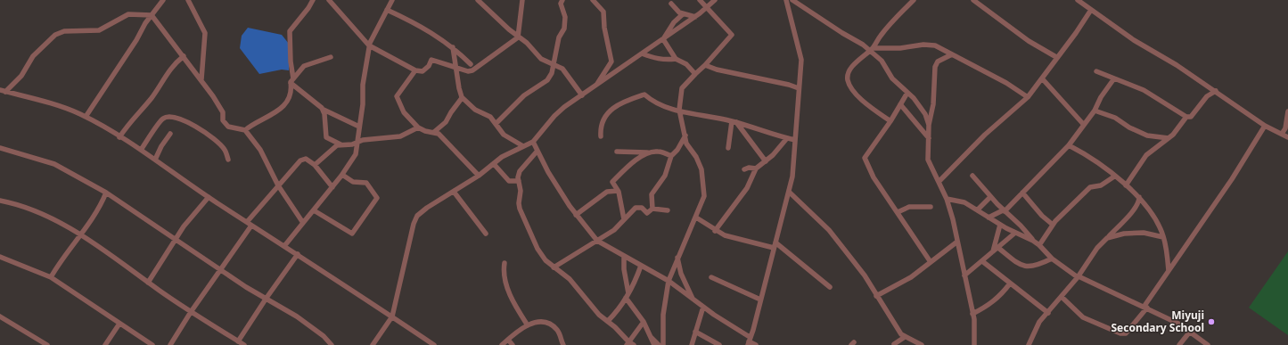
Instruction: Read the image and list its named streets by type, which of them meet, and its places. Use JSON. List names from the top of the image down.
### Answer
{
  "places": ["Miyuji Secondary School"]
}
